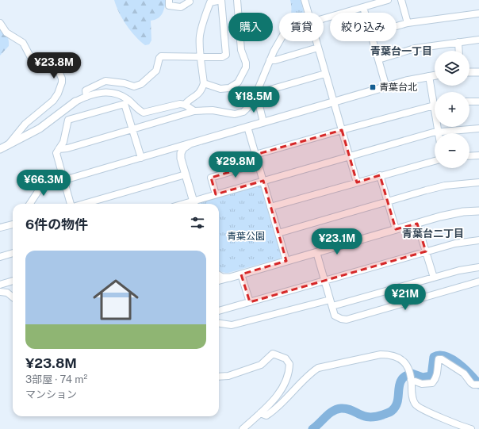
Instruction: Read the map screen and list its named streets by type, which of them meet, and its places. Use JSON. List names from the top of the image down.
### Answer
{
  "districts": ["青葉台一丁目", "青葉台二丁目"],
  "parks": ["青葉公園"],
  "places": {
    "transit": ["青葉台北"]
  },
  "page": {
    "chip": ["購入", "賃貸", "絞り込み"],
    "map_buttons": ["+", "−"],
    "price": [
      "¥23.8M",
      "¥18.5M",
      "¥29.8M",
      "¥66.3M",
      "¥23.1M",
      "¥21M"
    ],
    "heading": "6件の物件",
    "list": [
      {
        "name": "¥23.8M",
        "note": "3部屋 · 74 m² · マンション"
      }
    ]
  }
}
